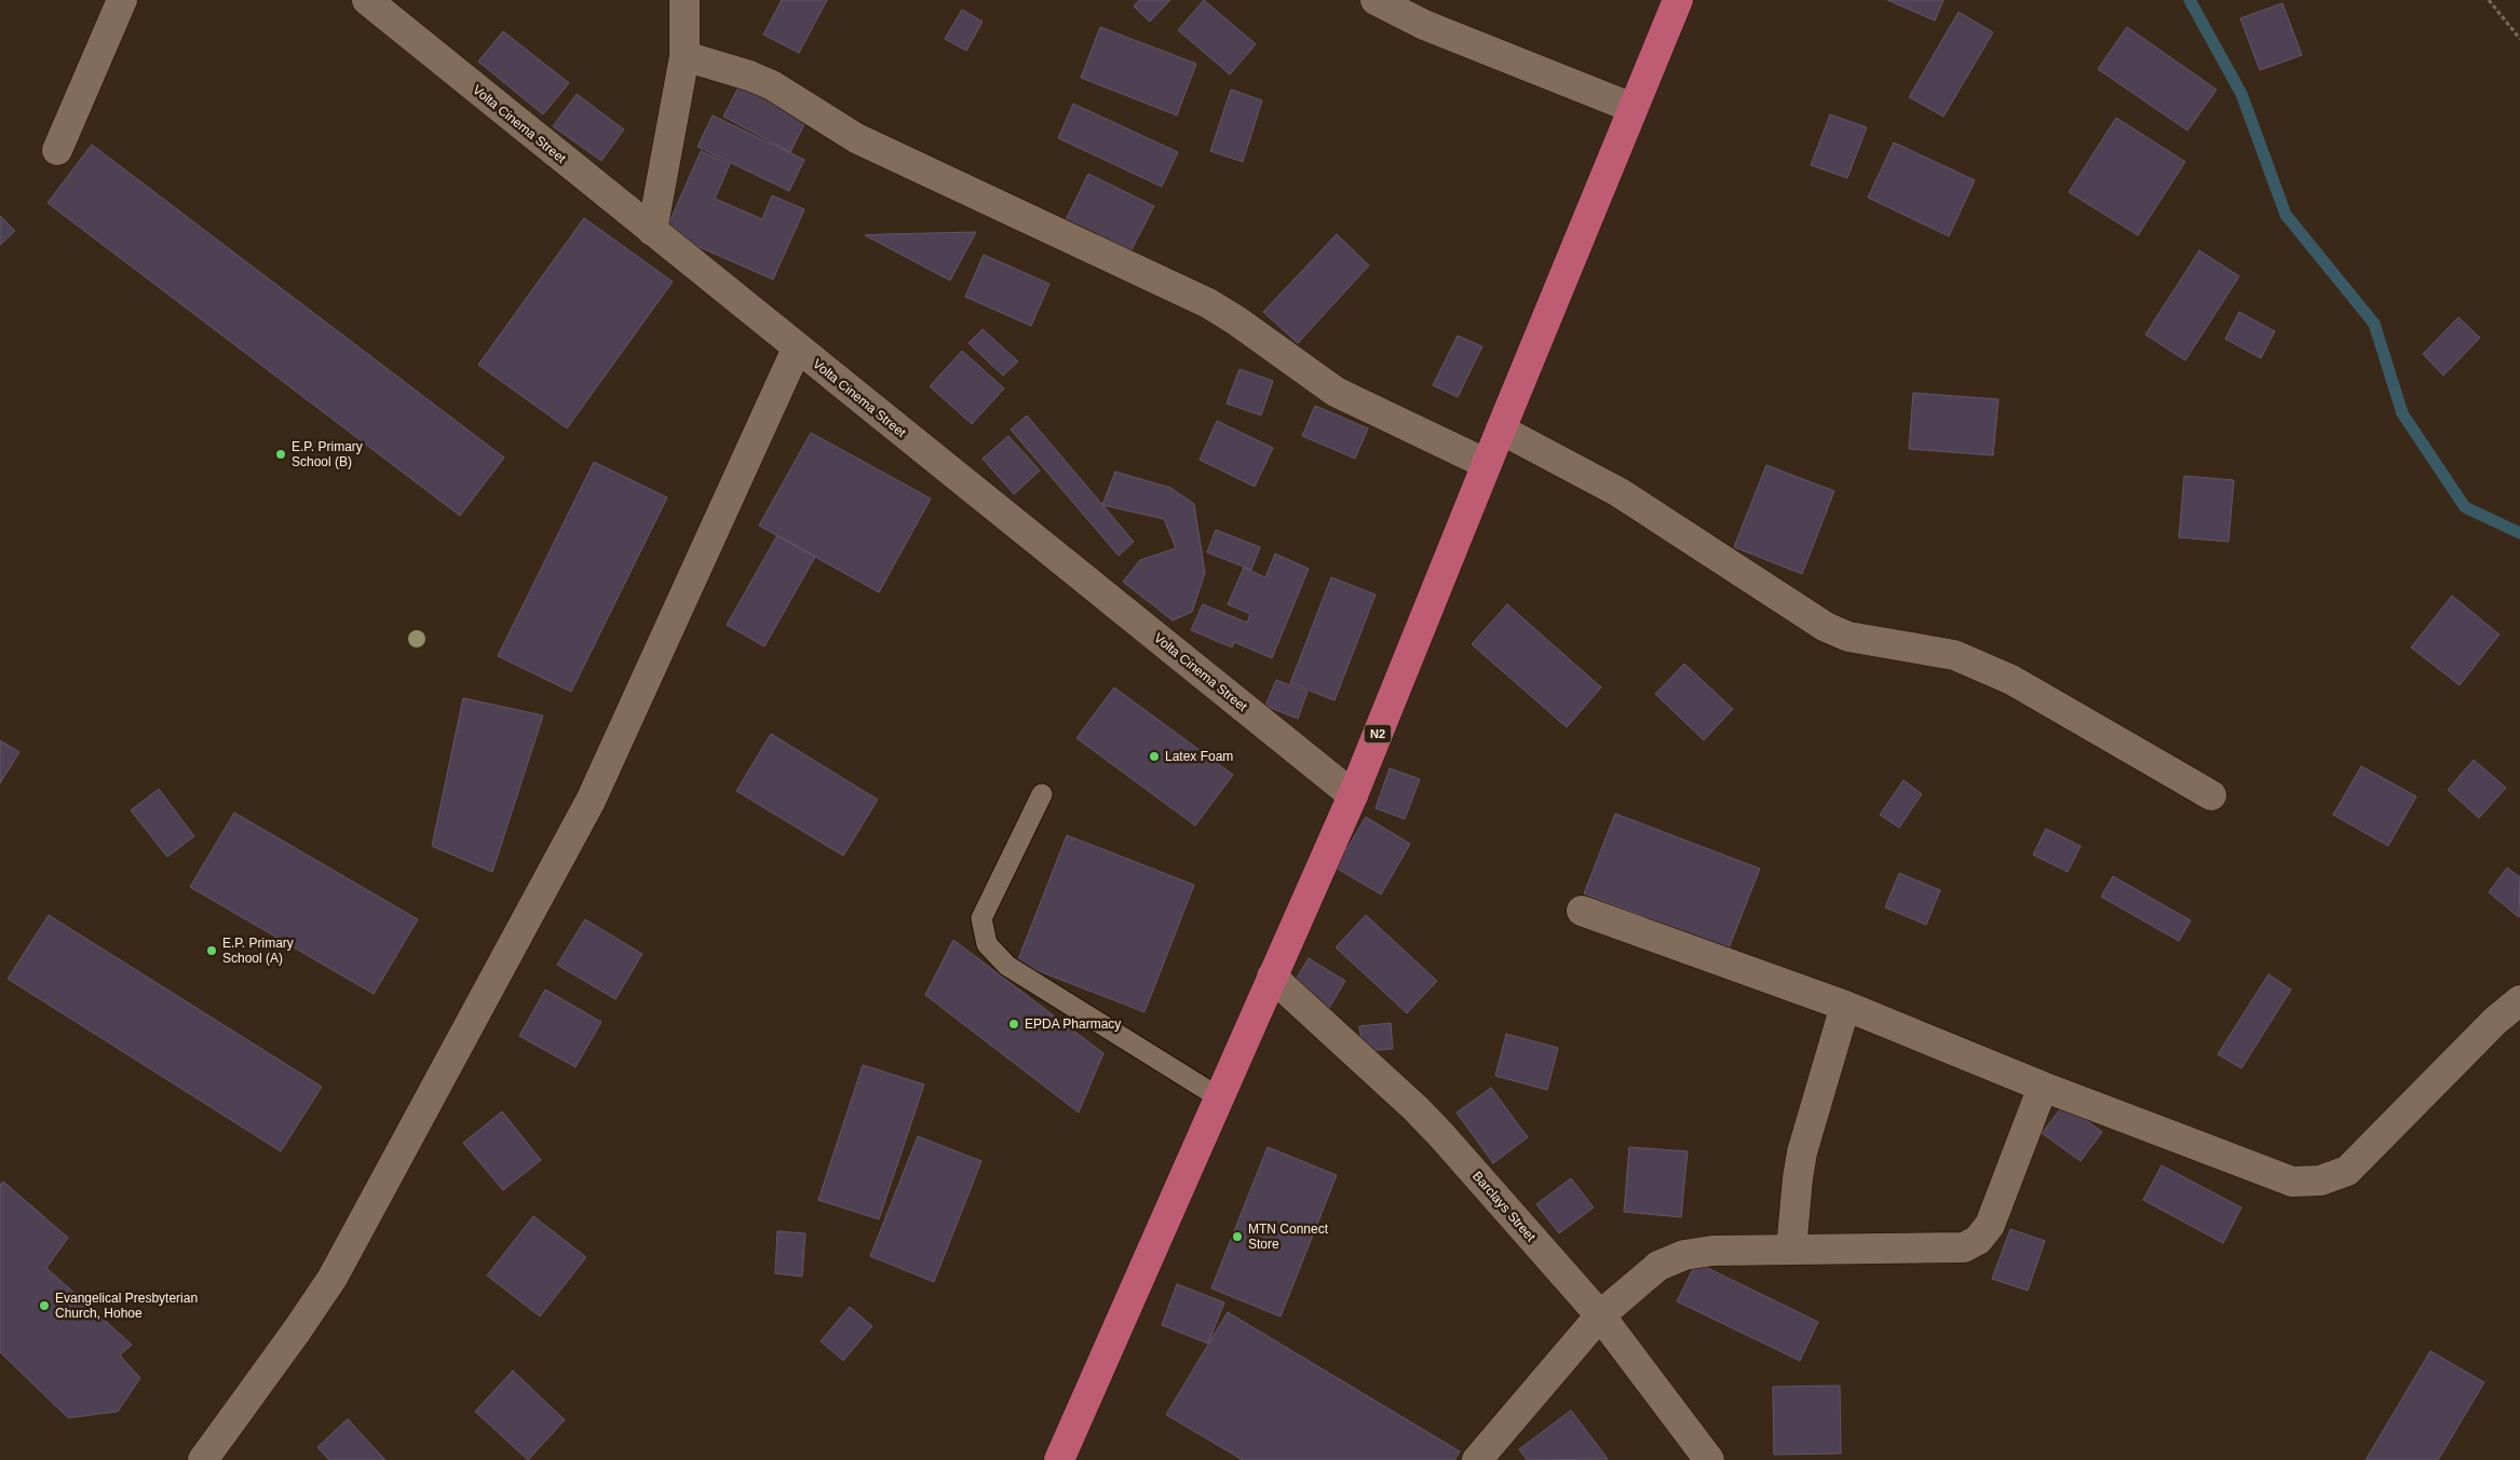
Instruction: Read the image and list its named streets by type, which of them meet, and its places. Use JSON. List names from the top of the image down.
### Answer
{
  "streets": {
    "highway": ["N2"],
    "street": ["Volta Cinema Street", "Barclays Street"]
  },
  "crossings": [
    ["Volta Cinema Street", "N2"],
    ["N2", "Barclays Street"]
  ],
  "places": [
    "E.P. Primary School (B)",
    "Latex Foam",
    "E.P. Primary School (A)",
    "EPDA Pharmacy",
    "MTN Connect Store",
    "Evangelical Presbyterian Church, Hohoe"
  ]
}
